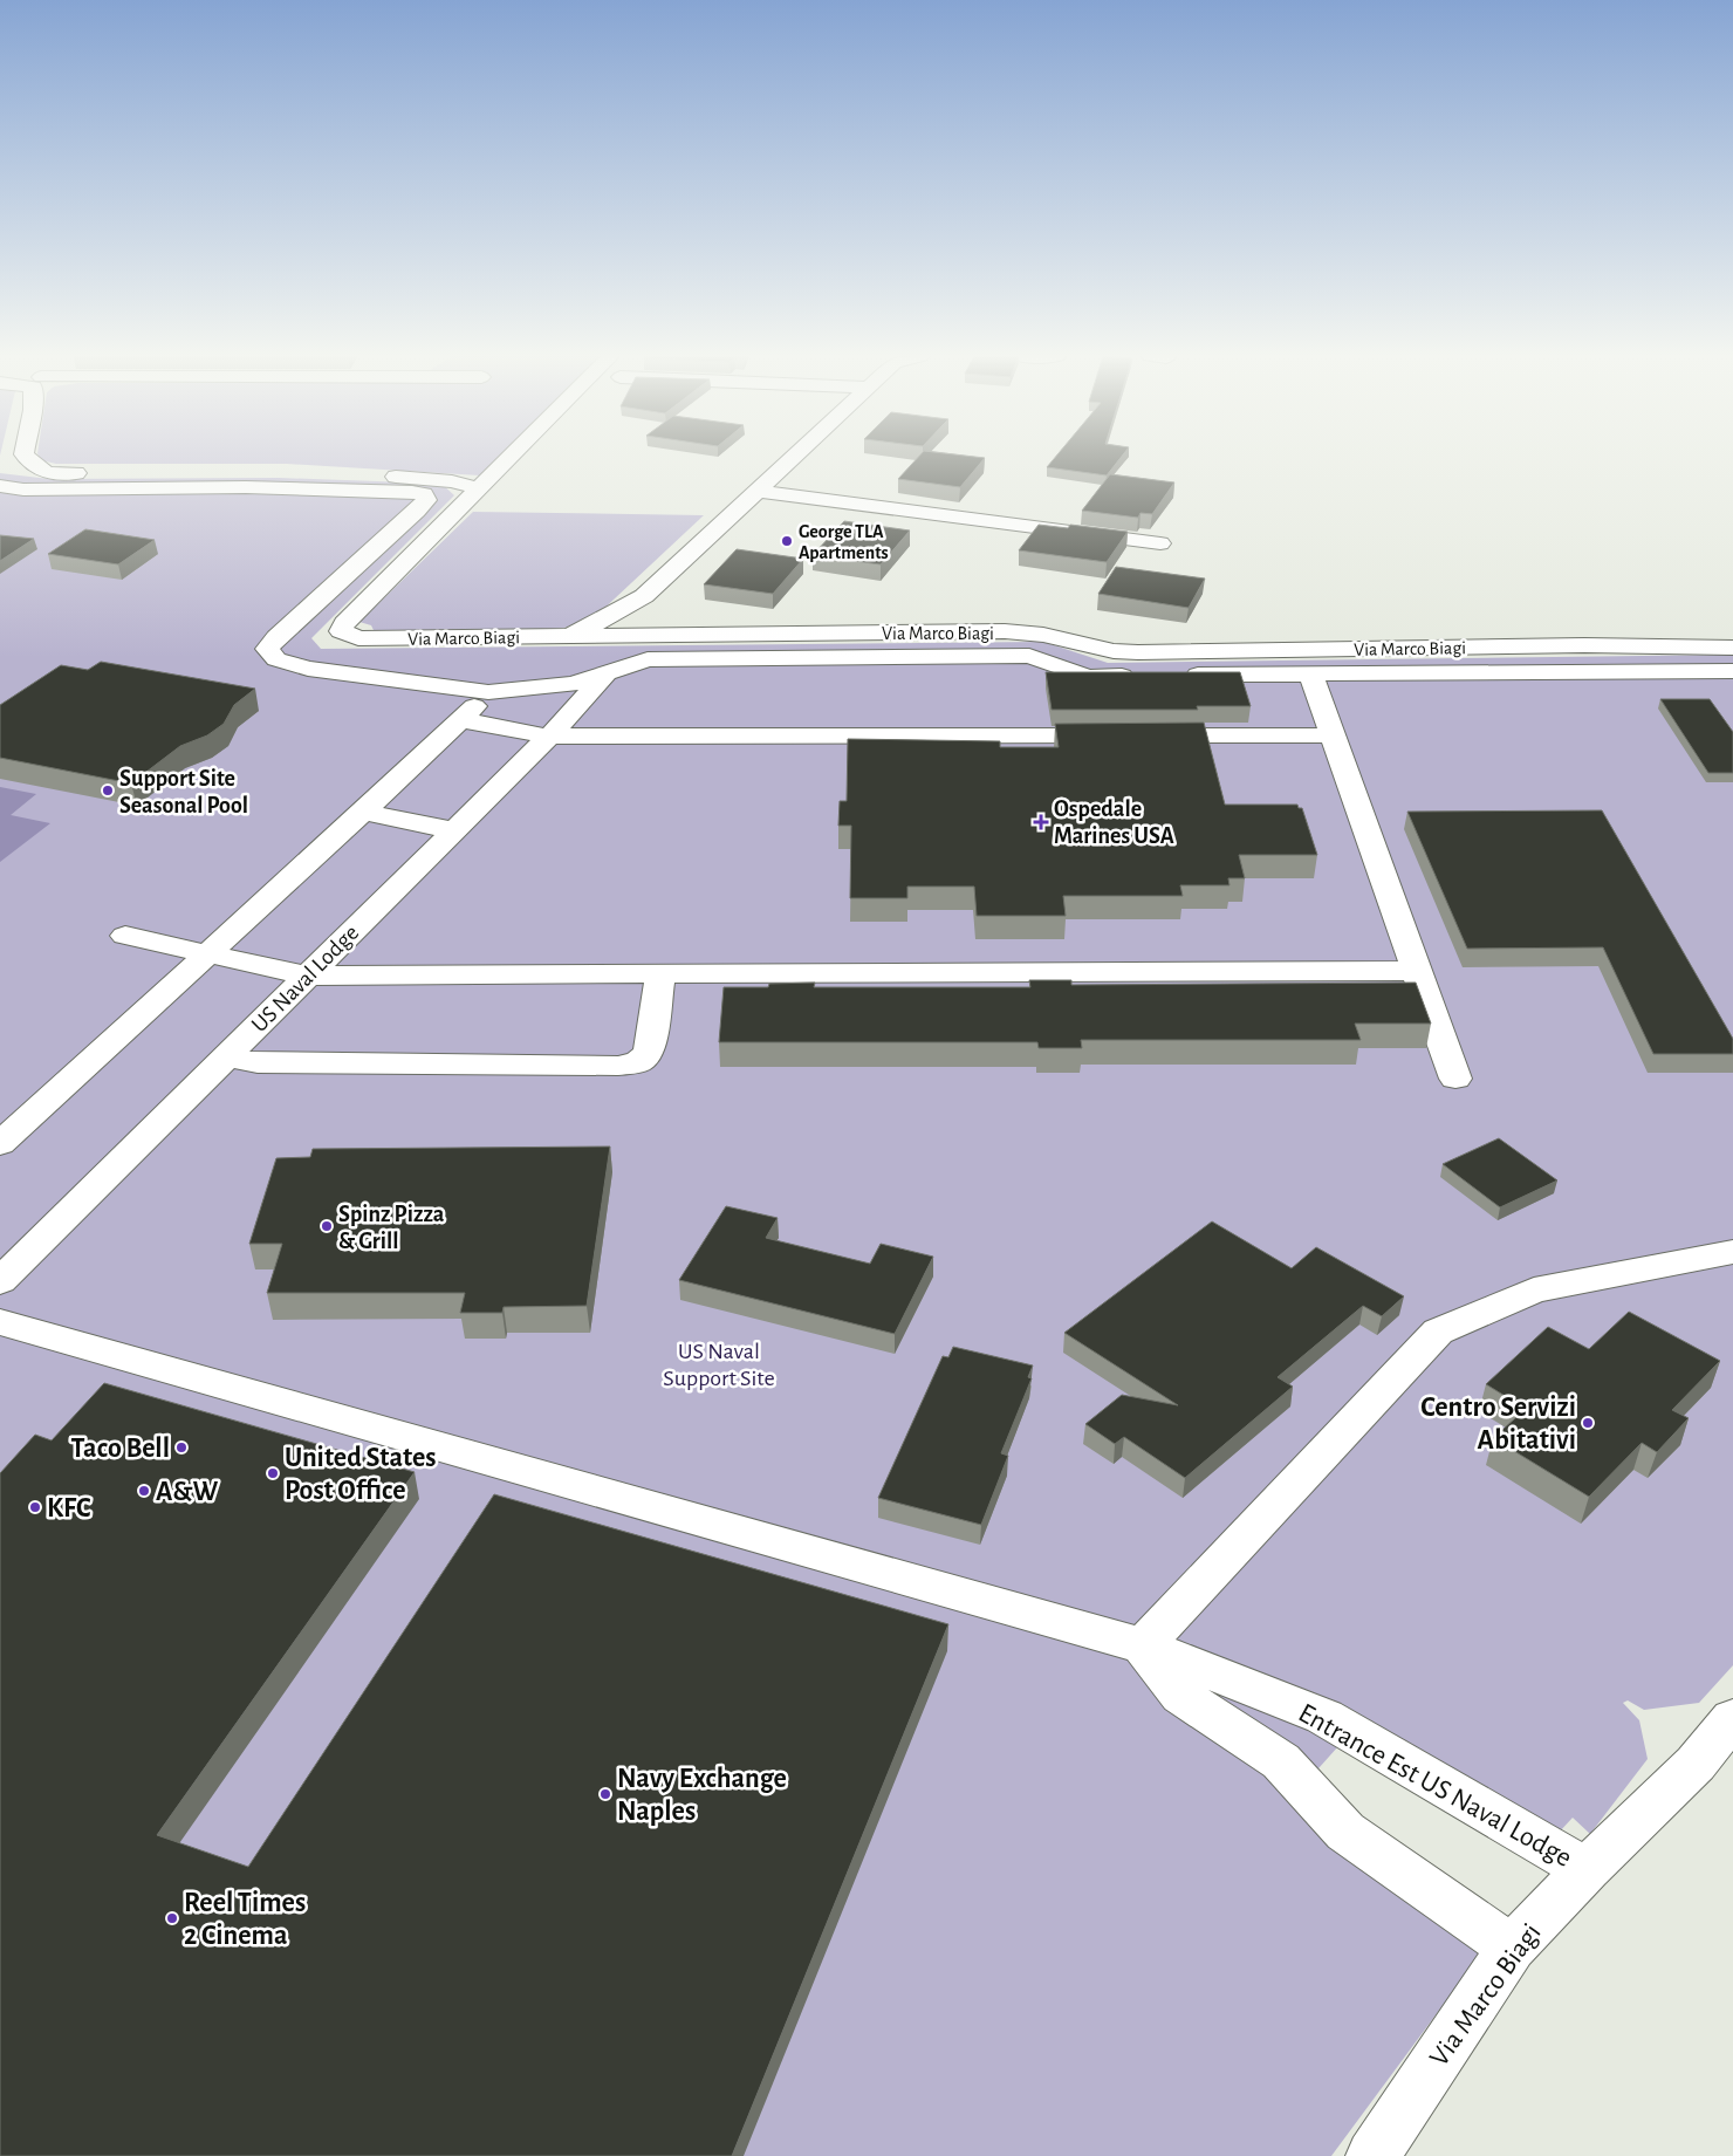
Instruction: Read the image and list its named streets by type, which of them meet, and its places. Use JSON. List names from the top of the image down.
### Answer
{
  "streets": {
    "street": ["Via Marco Biagi", "US Naval Lodge", "Entrance Est US Naval Lodge"]
  },
  "crossings": [
    ["Via Marco Biagi", "Entrance Est US Naval Lodge"]
  ],
  "parks": ["US Naval Support Site"],
  "places": {
    "other": [
      "George TLA Apartments",
      "Support Site Seasonal Pool",
      "Spinz Pizza & Grill",
      "Centro Servizi Abitativi",
      "Taco Bell",
      "United States Post Office",
      "A&W",
      "KFC",
      "Navy Exchange Naples",
      "Reel Times 2 Cinema"
    ],
    "health": ["Ospedale Marines USA"]
  }
}
